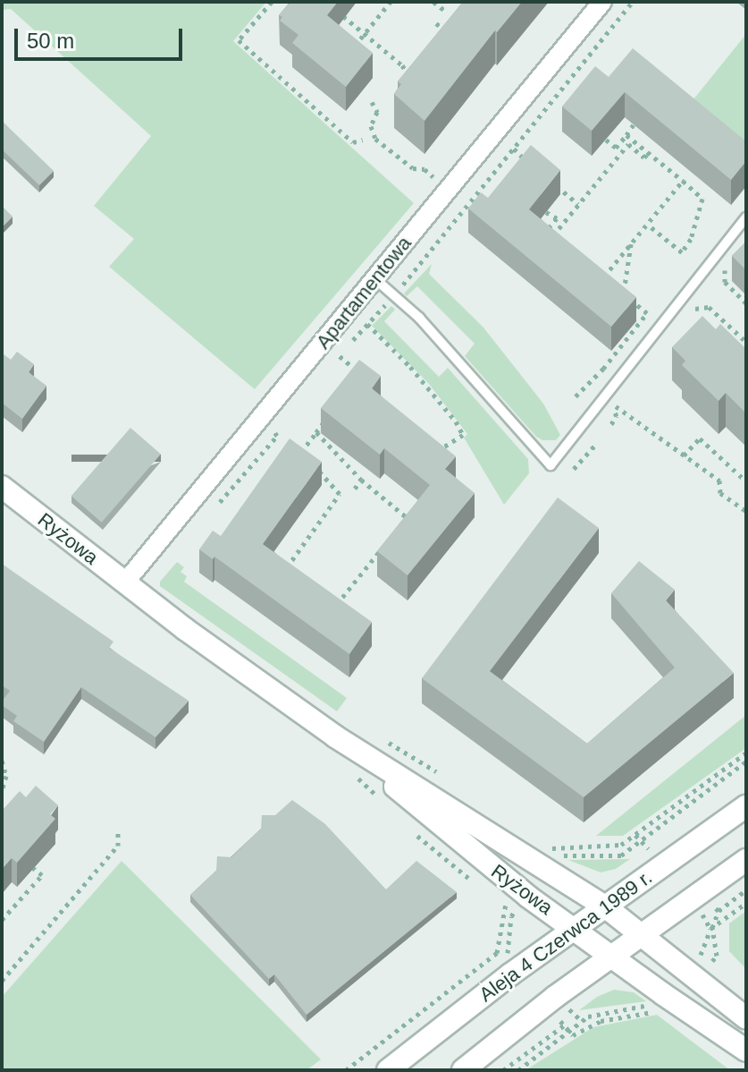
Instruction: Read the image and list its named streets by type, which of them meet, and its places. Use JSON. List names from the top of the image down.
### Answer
{
  "streets": {
    "street": ["Apartamentowa", "Ryżowa", "Aleja 4 Czerwca 1989 r."]
  },
  "crossings": [
    ["Apartamentowa", "Ryżowa"],
    ["Ryżowa", "Aleja 4 Czerwca 1989 r."]
  ],
  "scale_bar": "50 m"
}
